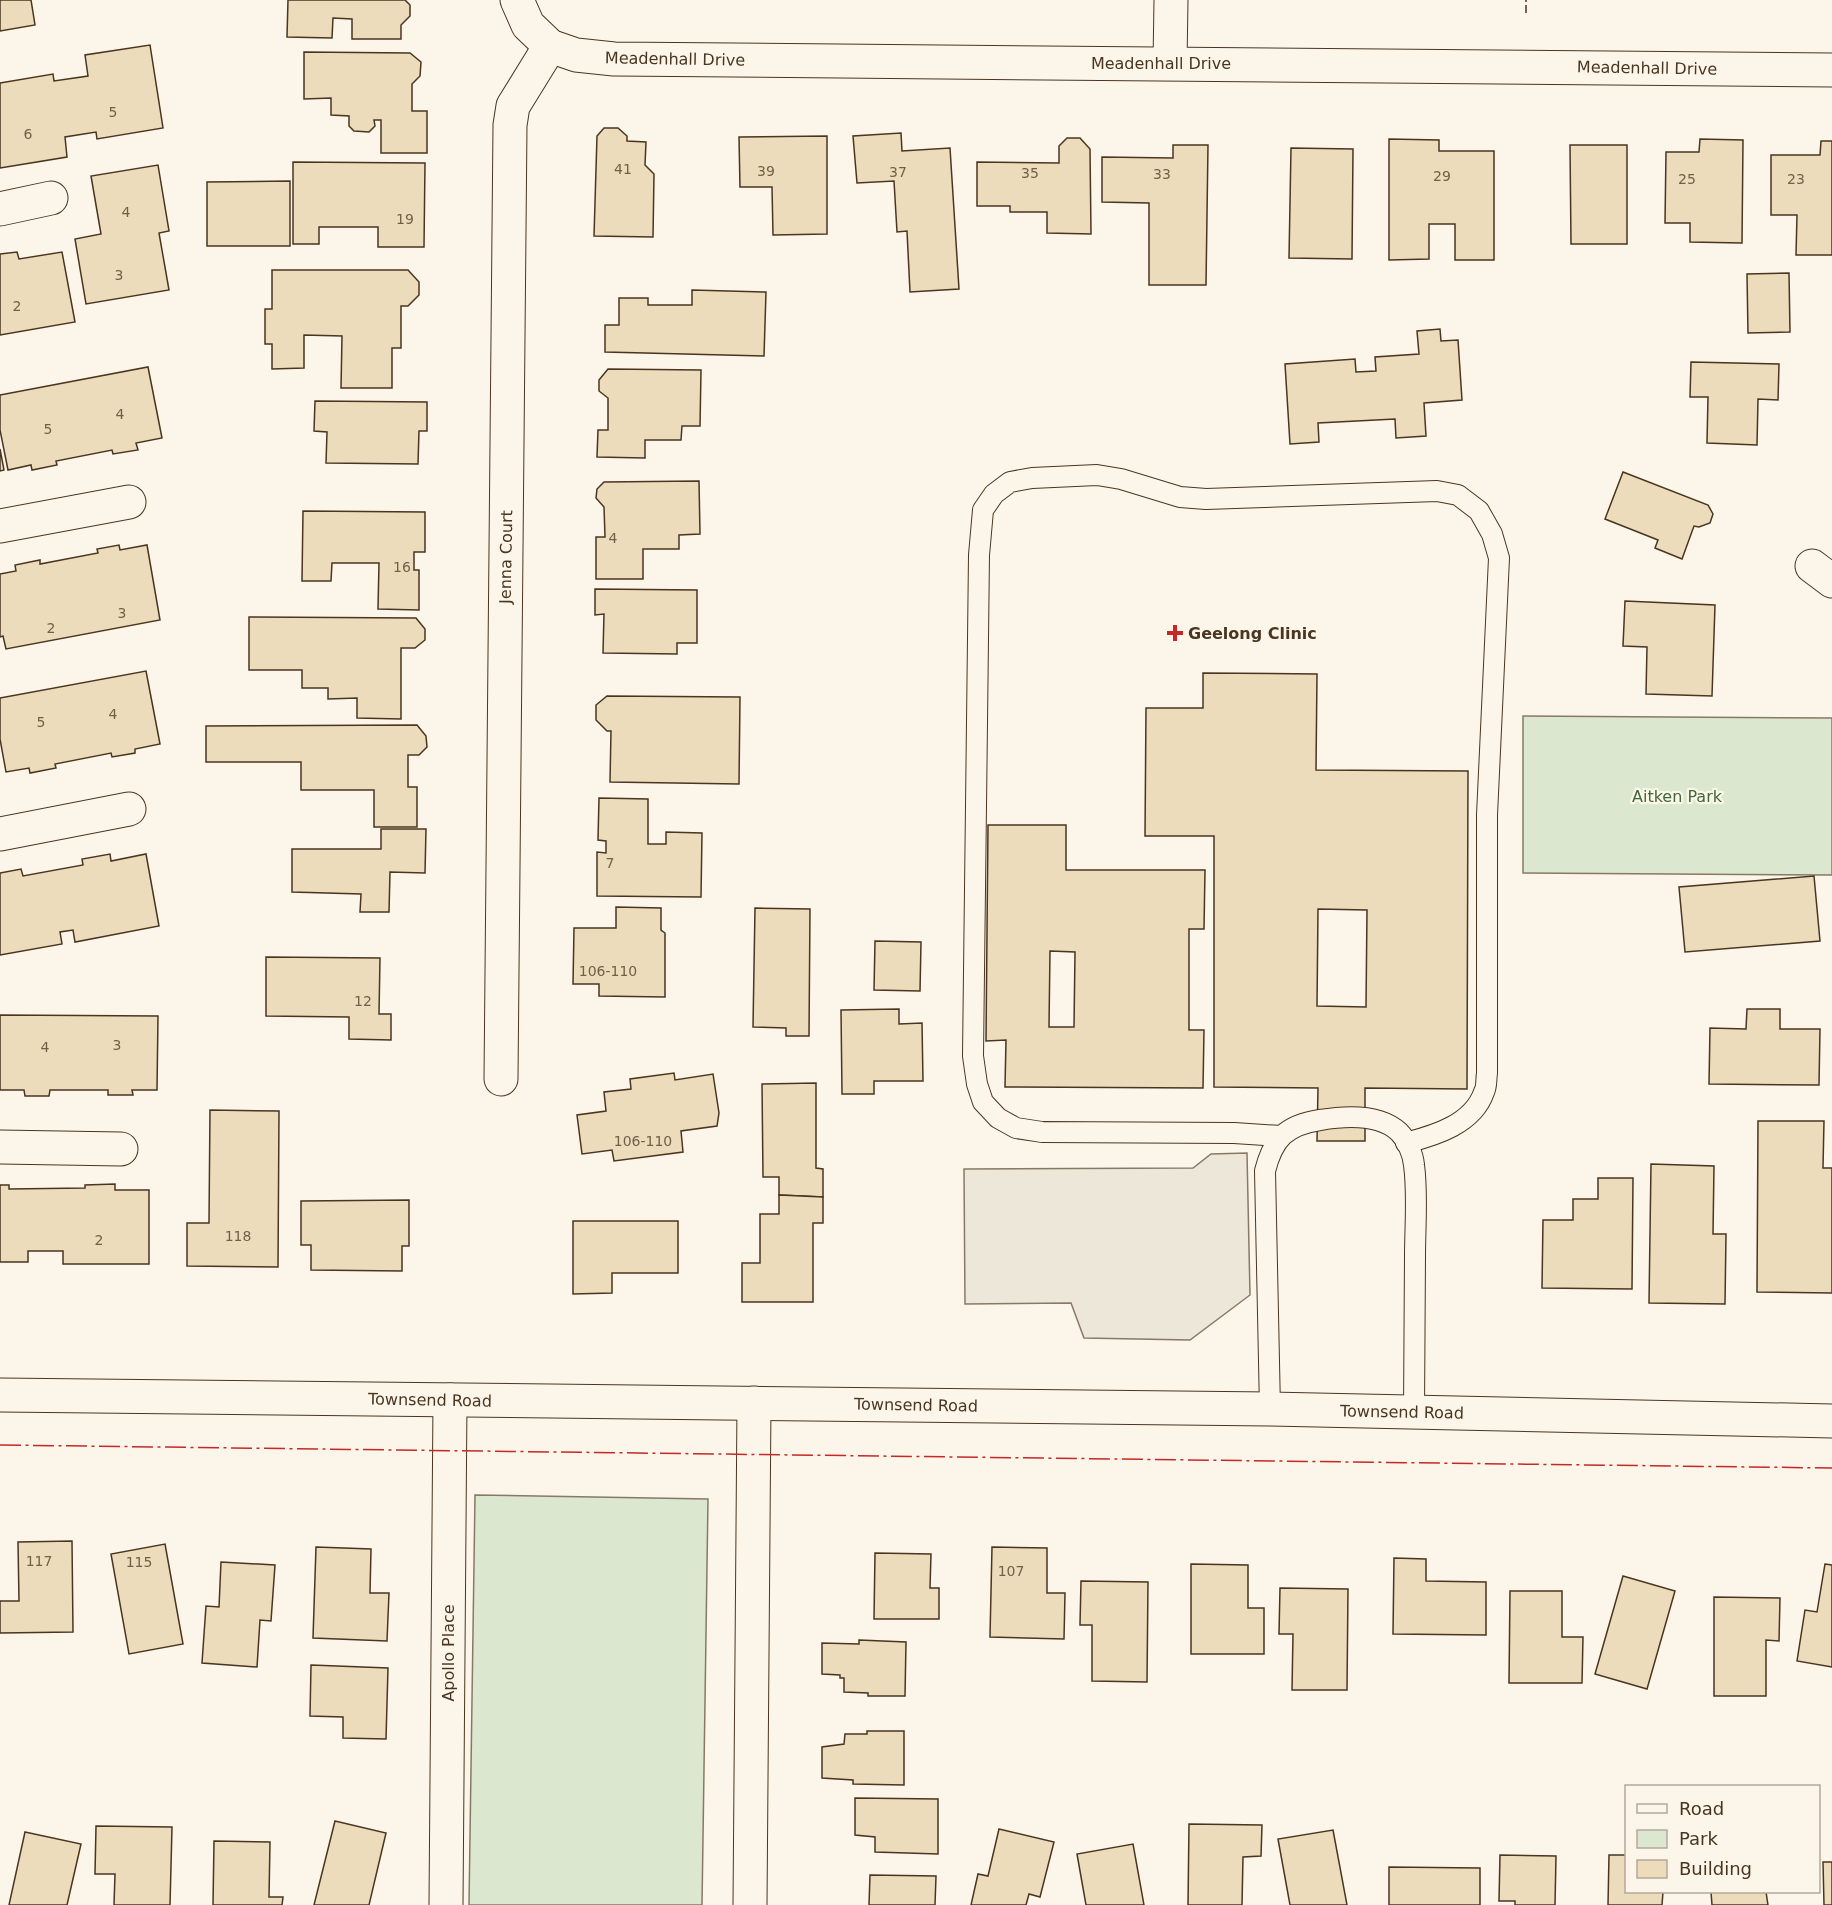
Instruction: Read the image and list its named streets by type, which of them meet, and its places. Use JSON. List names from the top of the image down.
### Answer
{
  "streets": {
    "street": [
      "Meadenhall Drive",
      "Jenna Court",
      "Townsend Road",
      "Apollo Place"
    ]
  },
  "crossings": [
    ["Meadenhall Drive", "Jenna Court"],
    ["Townsend Road", "Apollo Place"]
  ],
  "parks": ["Aitken Park"],
  "places": {
    "health": ["Geelong Clinic"]
  },
  "house_numbers": [
    "5",
    "6",
    "41",
    "39",
    "37",
    "35",
    "33",
    "29",
    "25",
    "23",
    "4",
    "19",
    "3",
    "2",
    "4",
    "5",
    "4",
    "16",
    "3",
    "2",
    "4",
    "5",
    "7",
    "106-110",
    "12",
    "3",
    "4",
    "106-110",
    "118",
    "2",
    "117",
    "115",
    "107"
  ],
  "legend": ["Road", "Park", "Building"]
}
